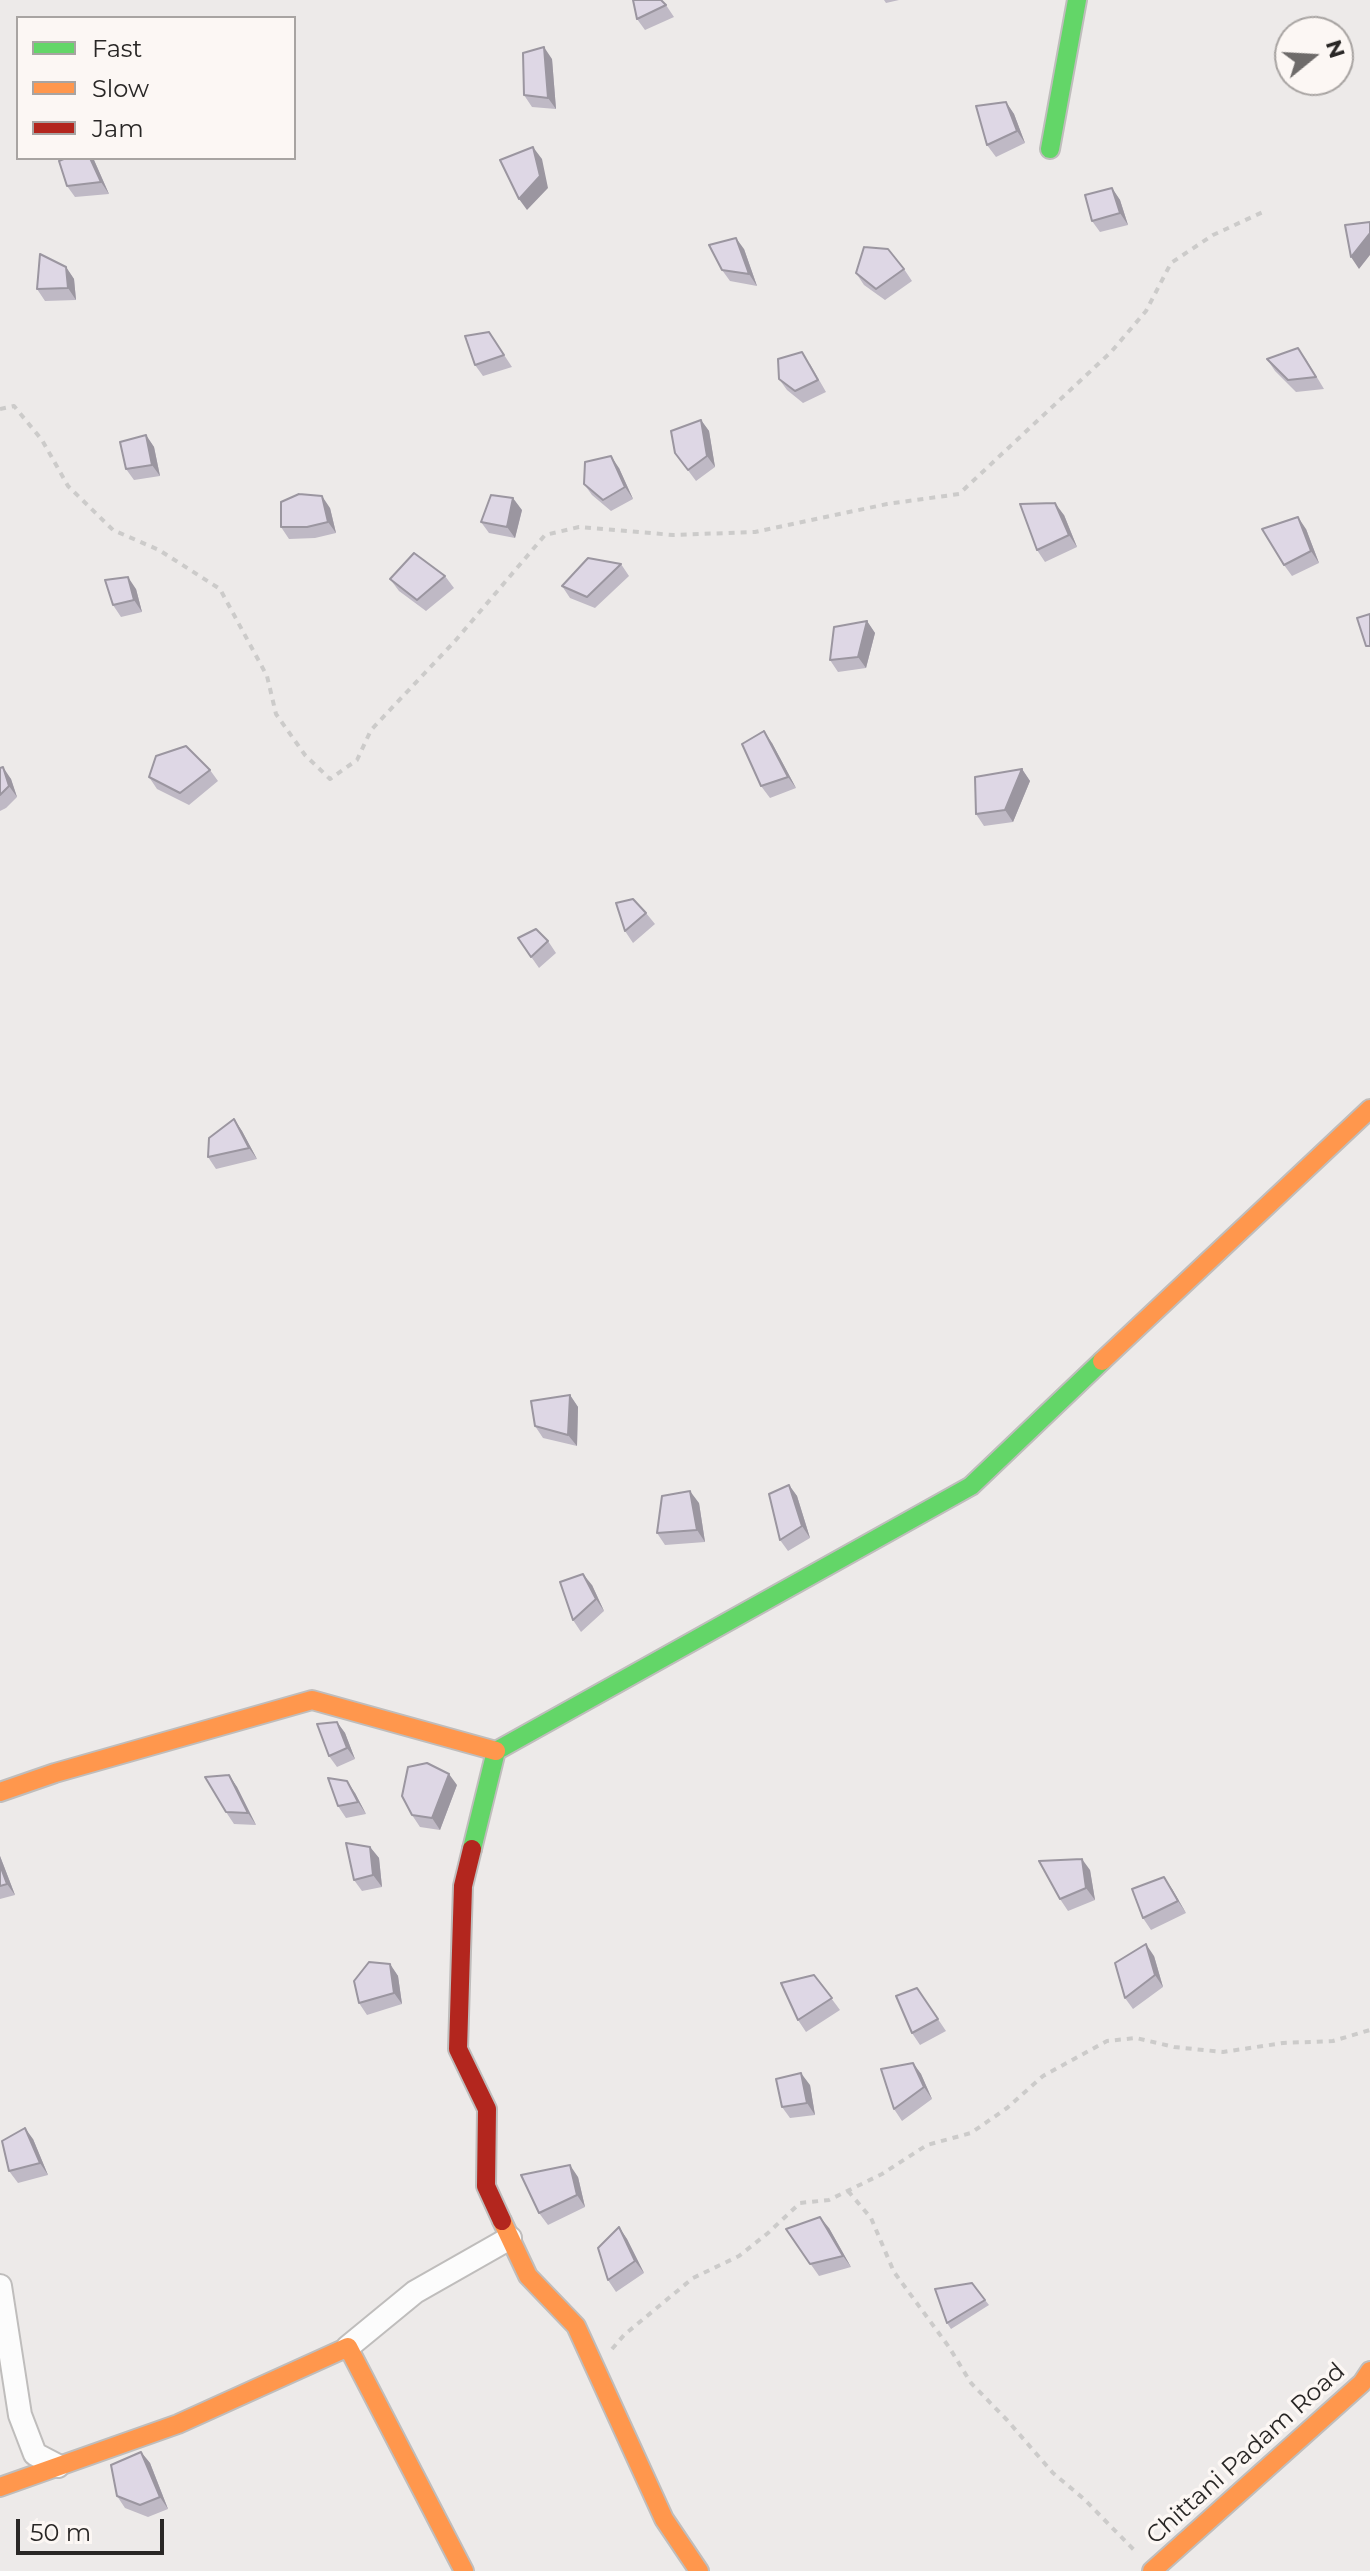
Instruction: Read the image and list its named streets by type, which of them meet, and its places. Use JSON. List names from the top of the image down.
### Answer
{
  "streets": {
    "street": ["Chittani Padam Road"]
  },
  "legend": ["Fast", "Slow", "Jam"],
  "scale_bar": "50 m",
  "north": "right"
}
